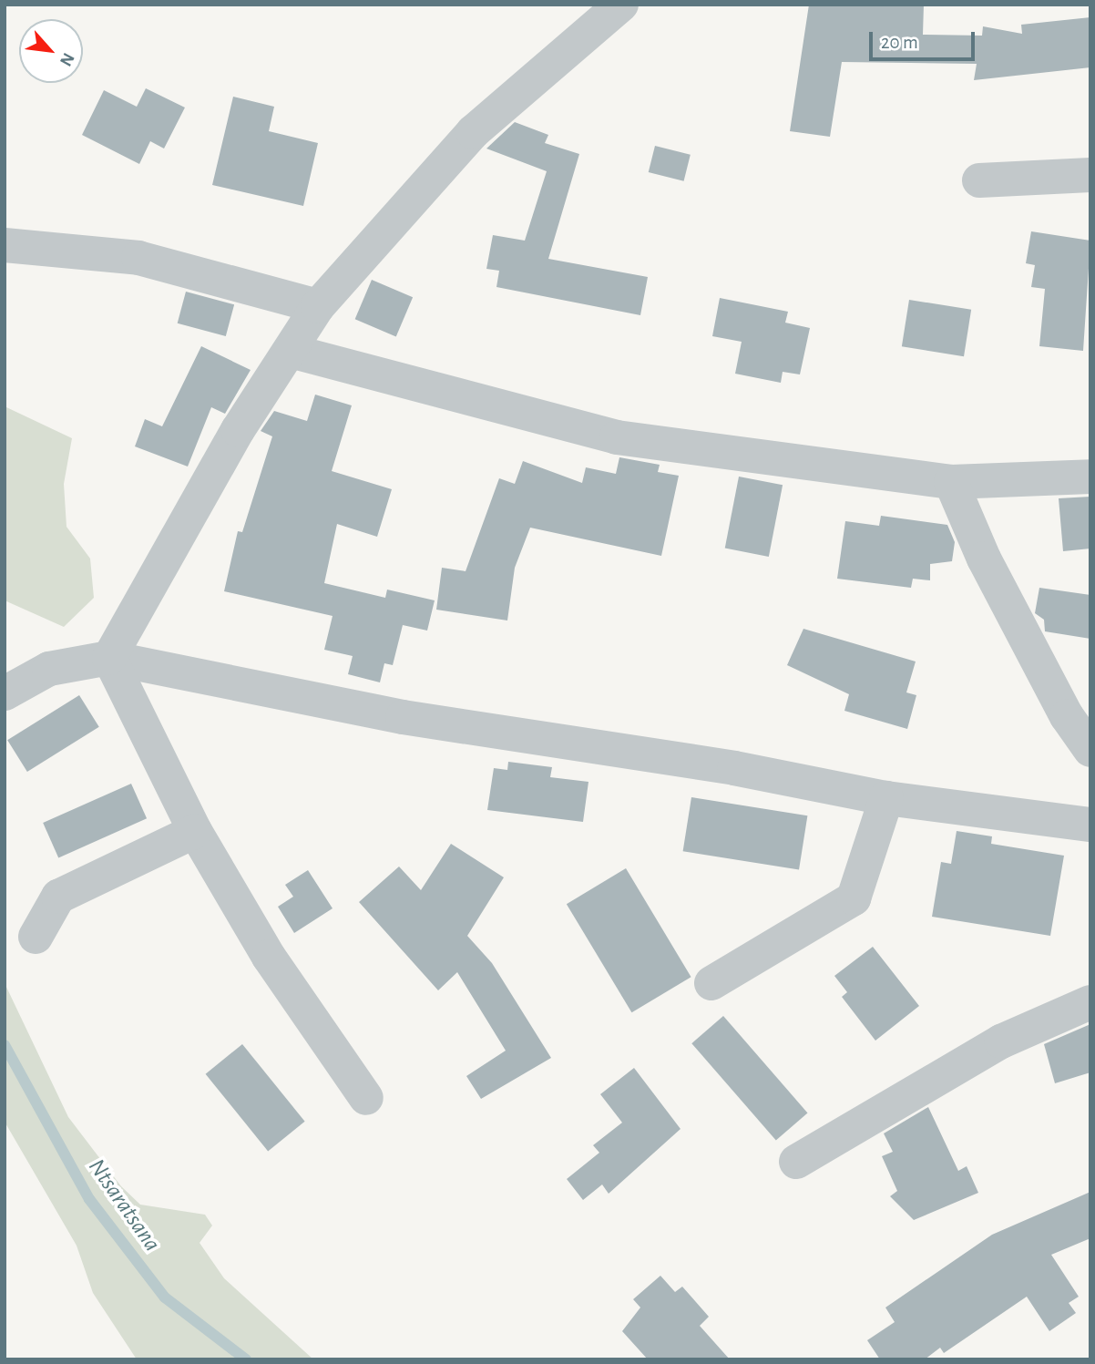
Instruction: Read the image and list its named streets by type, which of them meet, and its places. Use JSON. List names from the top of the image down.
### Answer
{
  "water": ["Ntsaratsana"],
  "scale_bar": "20 m",
  "north": "bottom right"
}
